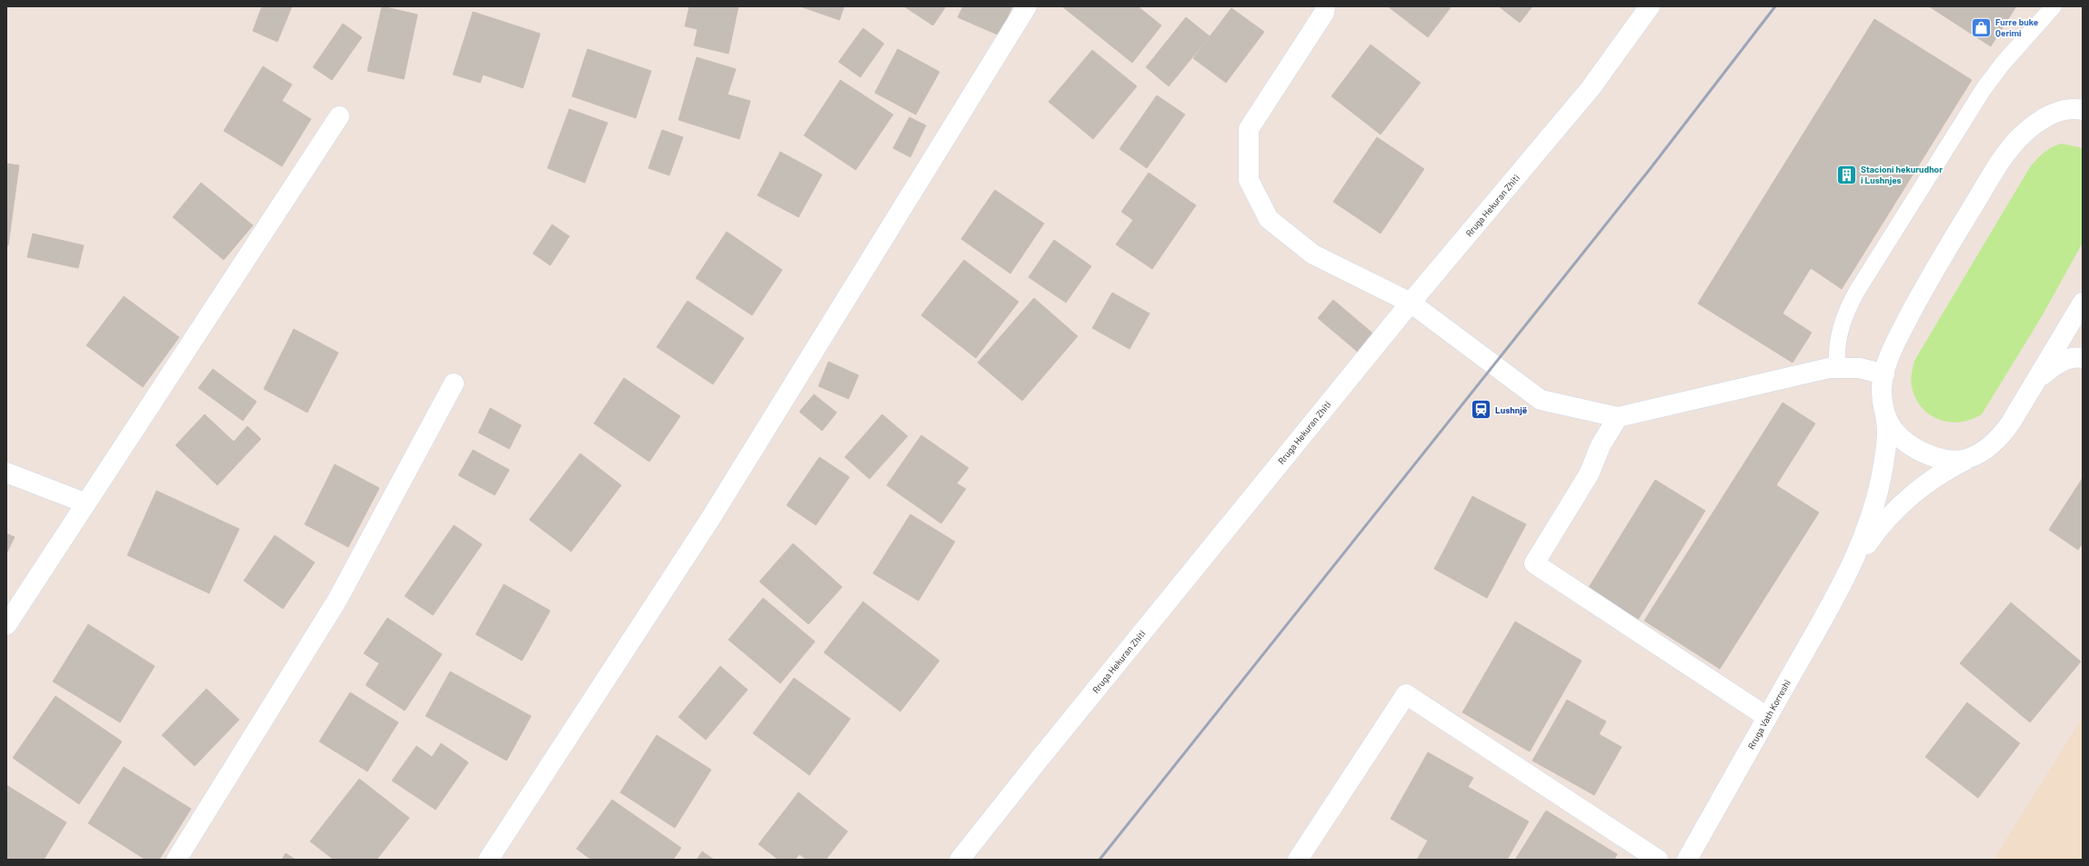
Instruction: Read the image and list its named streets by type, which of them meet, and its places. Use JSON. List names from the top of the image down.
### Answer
{
  "streets": {
    "street": ["Rruga Hekuran Zhiti", "Rruga Vath Korreshi"]
  },
  "places": {
    "shop": ["Furre buke Qerimi"],
    "building": ["Stacioni hekurudhor i Lushnjes"],
    "station": ["Lushnjë"]
  }
}
